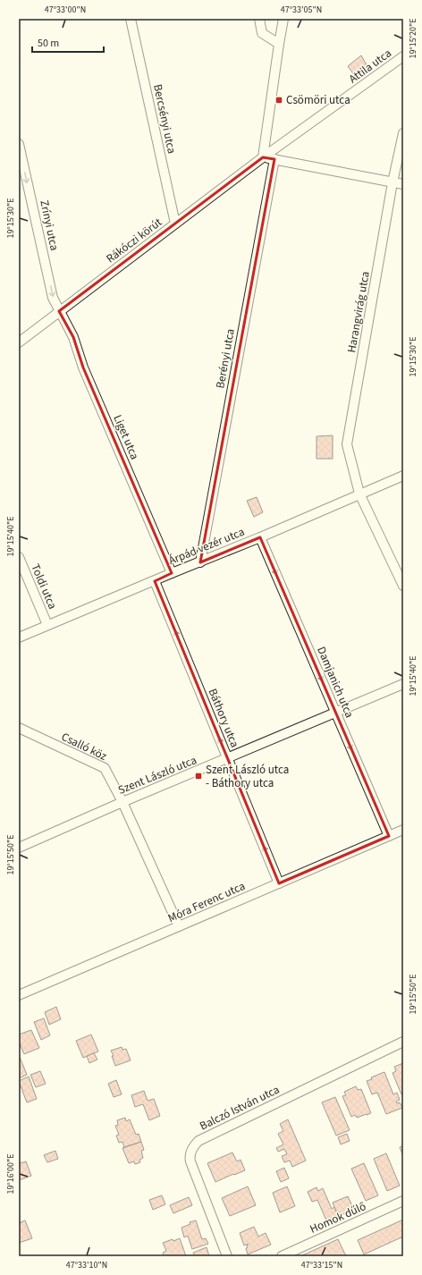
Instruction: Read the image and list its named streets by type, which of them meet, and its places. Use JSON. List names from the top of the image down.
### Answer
{
  "streets": {
    "street": [
      "Attila utca",
      "Bercsényi utca",
      "Zrínyi utca",
      "Rákóczi körút",
      "Harangvirág utca",
      "Berényi utca",
      "Liget utca",
      "Árpád vezér utca",
      "Toldi utca",
      "Damjanich utca",
      "Báthory utca",
      "Csalló köz",
      "Szent László utca",
      "Móra Ferenc utca",
      "Balczó István utca",
      "Homok dűlő"
    ]
  },
  "crossings": [
    ["Attila utca", "Rákóczi körút"],
    ["Bercsényi utca", "Rákóczi körút"],
    ["Zrínyi utca", "Rákóczi körút"],
    ["Zrínyi utca", "Liget utca"],
    ["Rákóczi körút", "Liget utca"],
    ["Harangvirág utca", "Árpád vezér utca"],
    ["Berényi utca", "Árpád vezér utca"],
    ["Liget utca", "Árpád vezér utca"],
    ["Árpád vezér utca", "Toldi utca"],
    ["Árpád vezér utca", "Damjanich utca"],
    ["Árpád vezér utca", "Báthory utca"],
    ["Damjanich utca", "Szent László utca"],
    ["Damjanich utca", "Móra Ferenc utca"],
    ["Báthory utca", "Szent László utca"],
    ["Báthory utca", "Móra Ferenc utca"],
    ["Csalló köz", "Szent László utca"],
    ["Csalló köz", "Móra Ferenc utca"]
  ],
  "one_way": ["Zrínyi utca", "Damjanich utca", "Báthory utca"],
  "places": {
    "transit": ["Csömöri utca", "Szent László utca - Báthory utca"]
  },
  "scale_bar": "50 m",
  "coordinates": [
    "47°33'00\"N",
    "47°33'05\"N",
    "19°15'20\"E",
    "19°15'30\"E",
    "19°15'40\"E",
    "19°15'50\"E",
    "19°16'00\"E",
    "47°33'10\"N",
    "47°33'15\"N"
  ]
}
